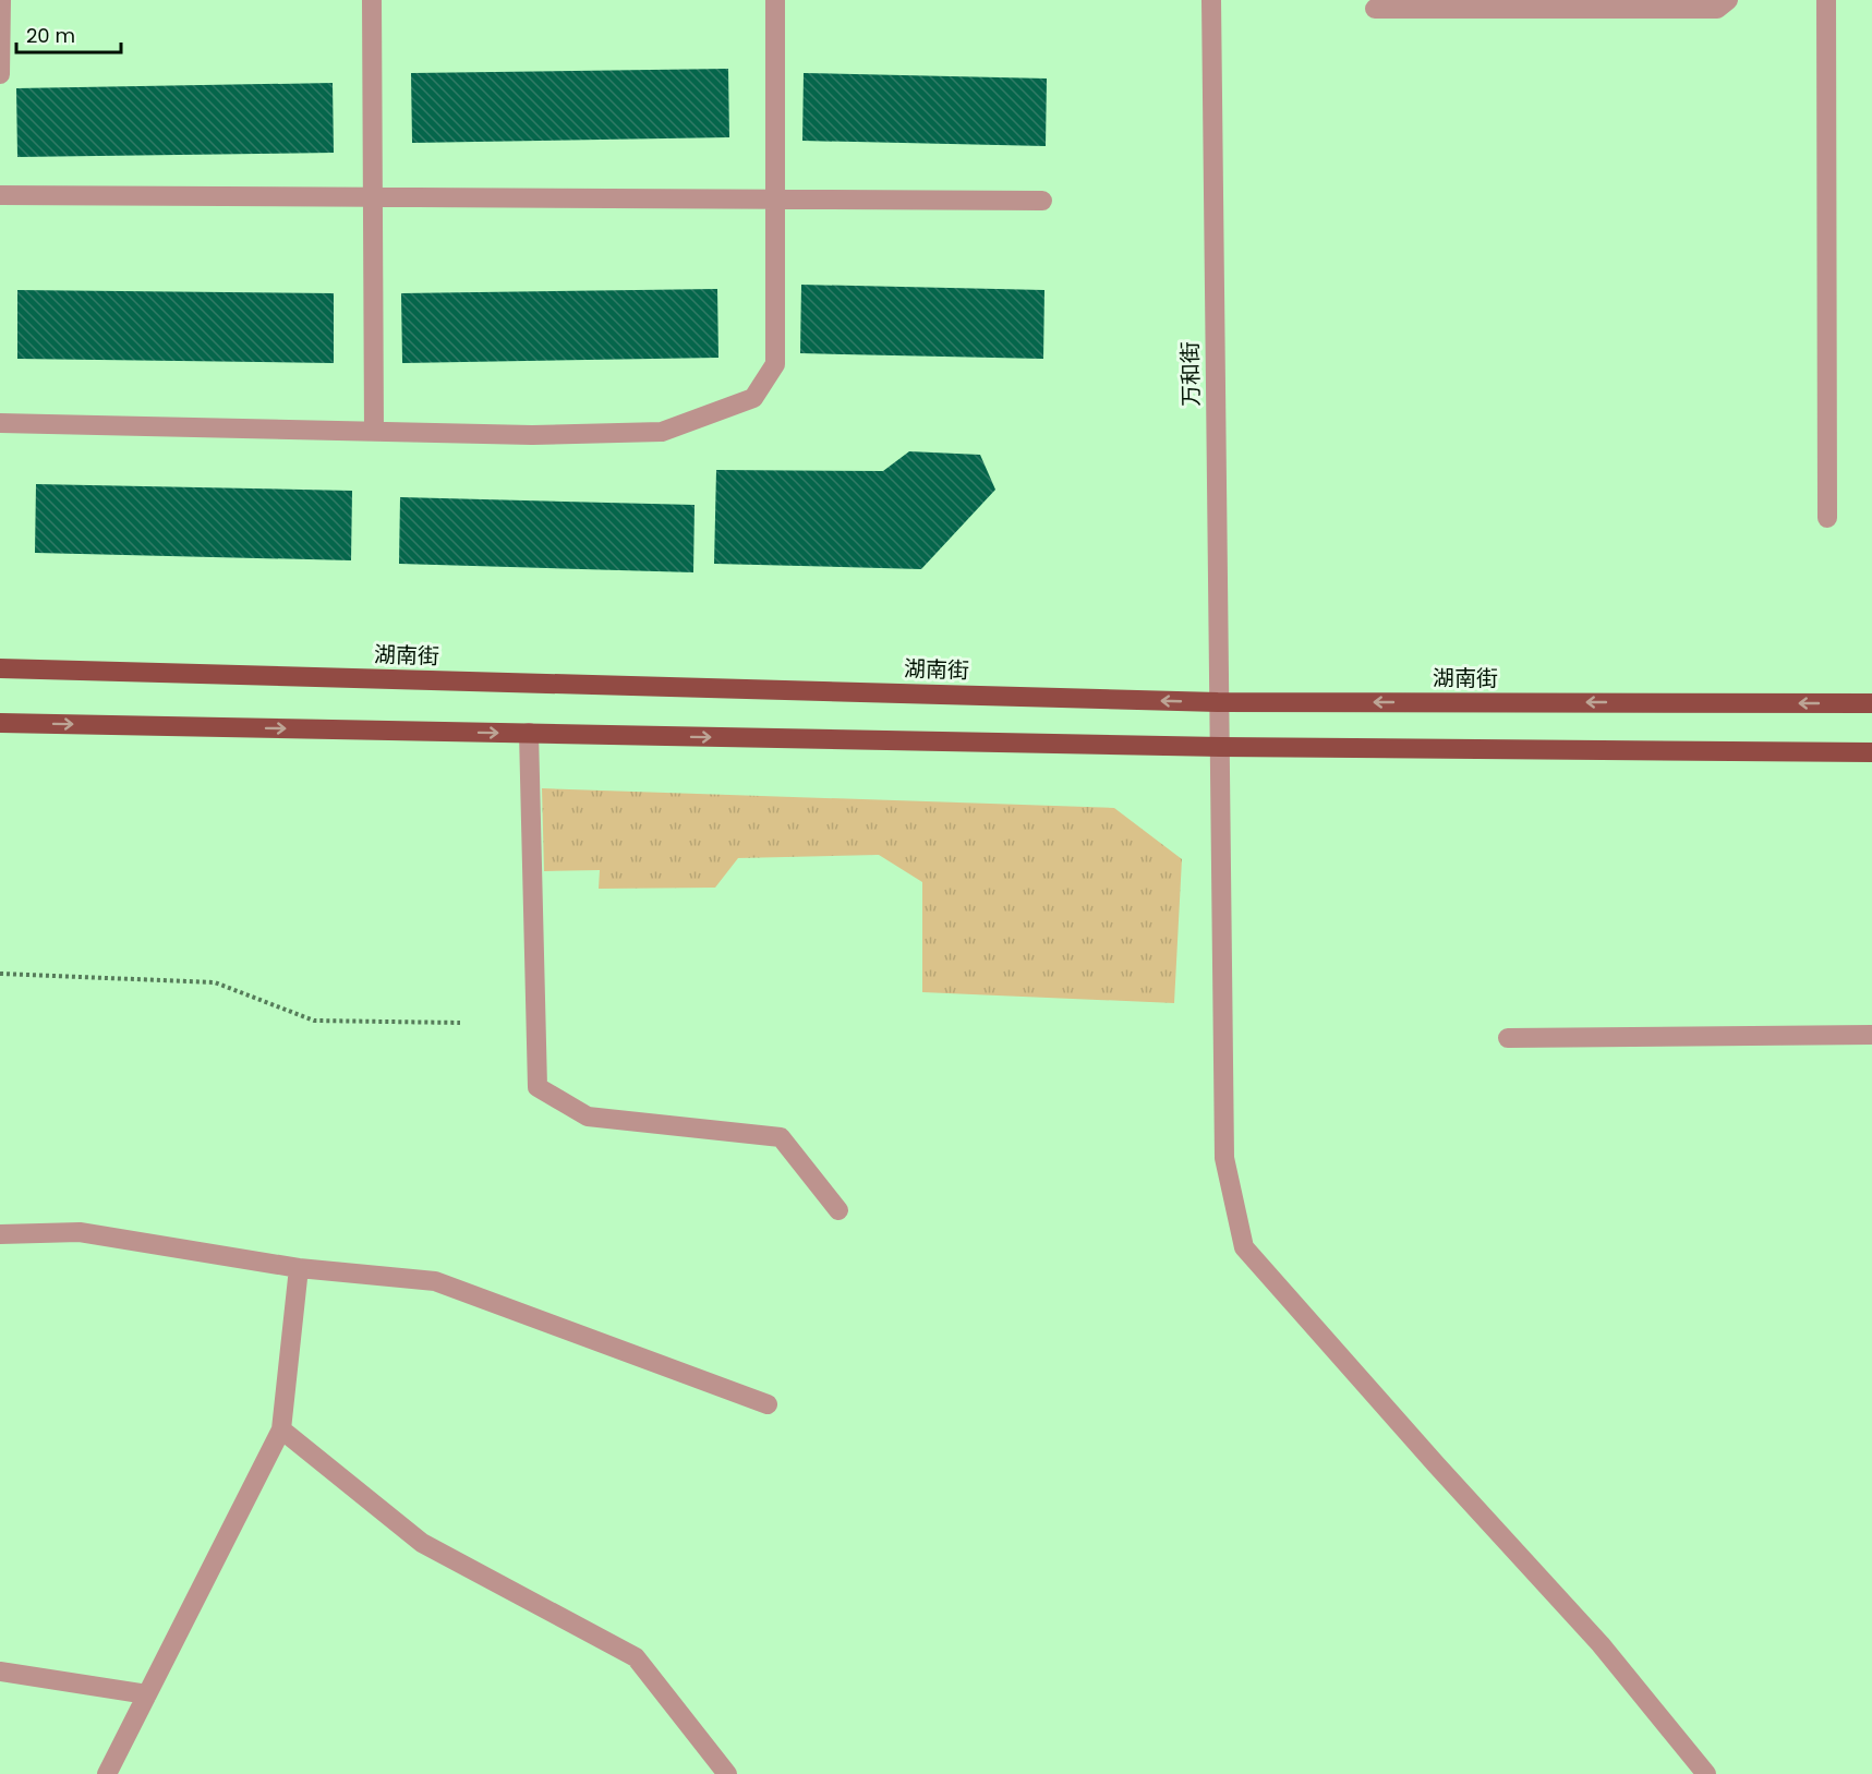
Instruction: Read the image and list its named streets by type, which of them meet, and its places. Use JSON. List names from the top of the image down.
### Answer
{
  "streets": {
    "main road": ["湖南街"],
    "street": ["万和街"]
  },
  "crossings": [
    ["万和街", "湖南街"]
  ],
  "scale_bar": "20 m"
}
